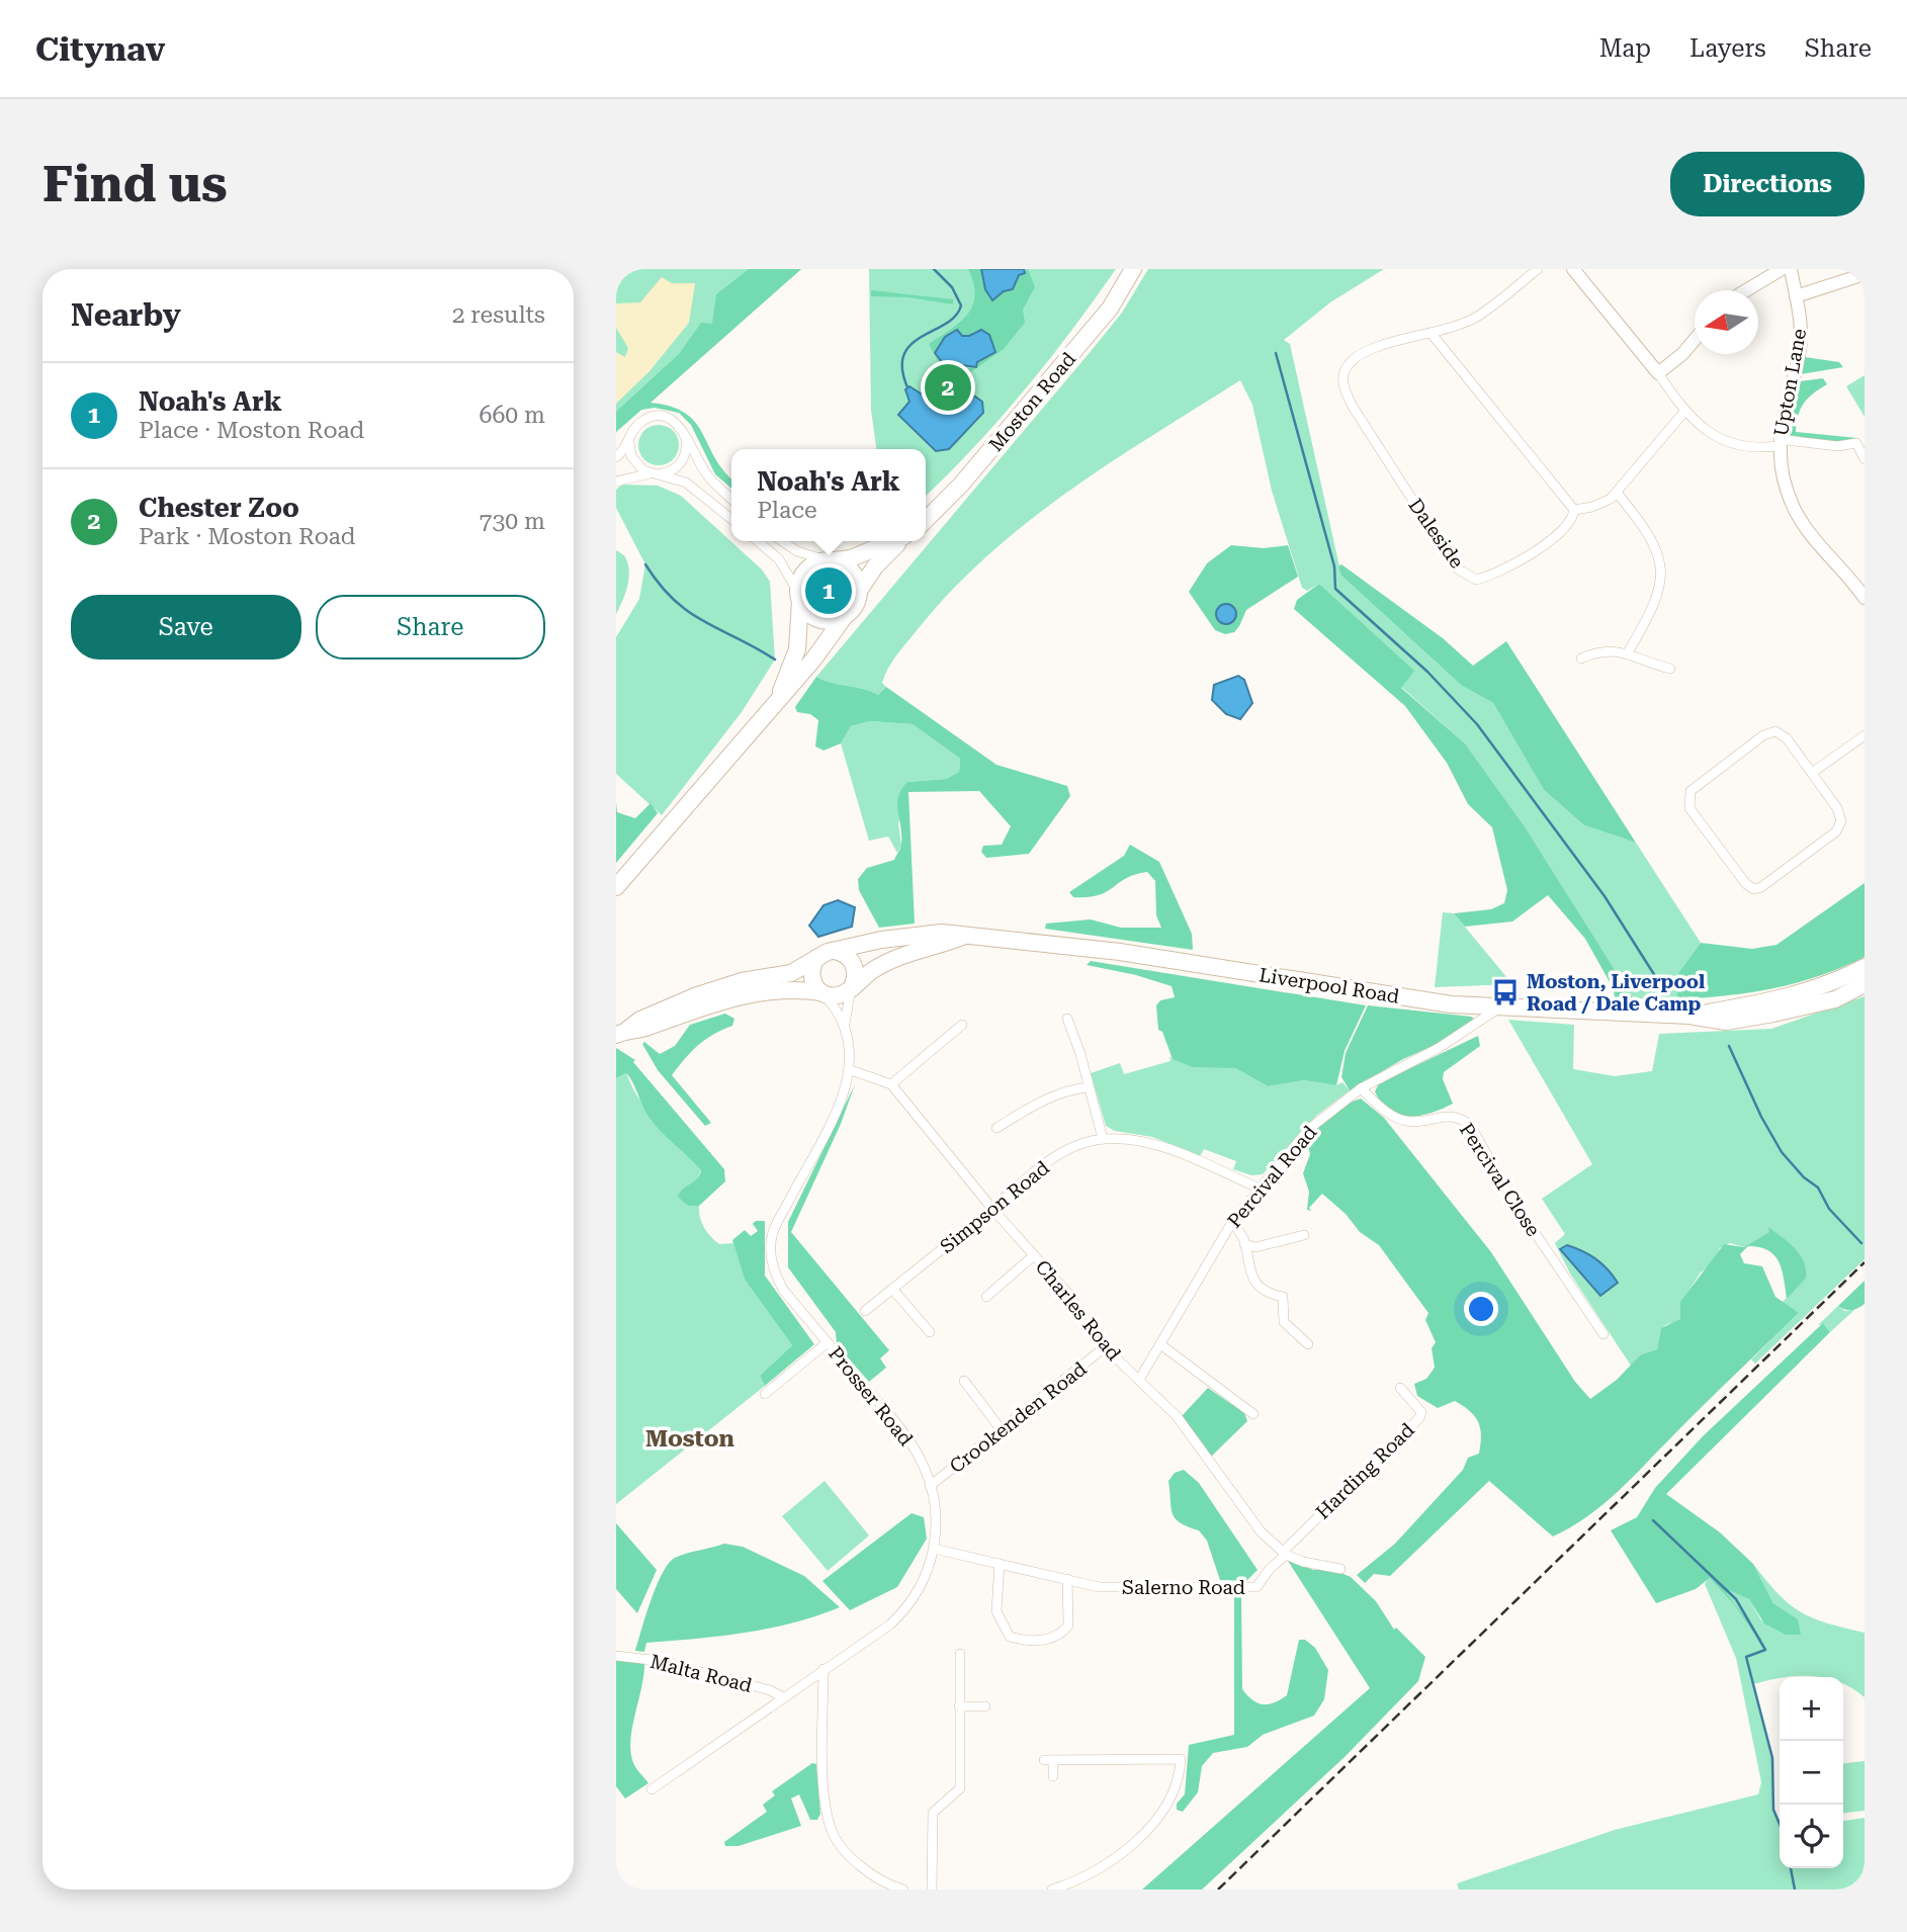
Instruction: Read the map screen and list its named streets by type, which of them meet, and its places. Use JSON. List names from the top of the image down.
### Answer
{
  "streets": {
    "highway": ["Moston Road", "Liverpool Road"],
    "street": [
      "Upton Lane",
      "Daleside",
      "Percival Road",
      "Percival Close",
      "Simpson Road",
      "Charles Road",
      "Prosser Road",
      "Crookenden Road",
      "Harding Road",
      "Salerno Road",
      "Malta Road"
    ]
  },
  "crossings": [
    ["Liverpool Road", "Percival Road"],
    ["Liverpool Road", "Prosser Road"],
    ["Percival Road", "Percival Close"],
    ["Percival Road", "Simpson Road"],
    ["Percival Road", "Charles Road"],
    ["Simpson Road", "Charles Road"],
    ["Charles Road", "Crookenden Road"],
    ["Charles Road", "Harding Road"],
    ["Charles Road", "Salerno Road"],
    ["Prosser Road", "Crookenden Road"],
    ["Prosser Road", "Salerno Road"],
    ["Prosser Road", "Malta Road"],
    ["Harding Road", "Salerno Road"]
  ],
  "districts": ["Moston"],
  "places": {
    "bus stop": ["Moston, Liverpool Road / Dale Camp"]
  },
  "north": "left",
  "page": {
    "header": "Citynav",
    "nav": ["Map", "Layers", "Share"],
    "buttons": [
      "Directions",
      ["Save", "Share"]
    ],
    "title": "Find us",
    "heading": ["Nearby", "2 results"],
    "pins": ["2", "1"],
    "list": [
      {
        "mark": "1",
        "name": "Noah's Ark",
        "note": "Place · Moston Road",
        "value": "660 m"
      },
      {
        "mark": "2",
        "name": "Chester Zoo",
        "note": "Park · Moston Road",
        "value": "730 m"
      }
    ],
    "popup": ["Noah's Ark", "Place"],
    "map_buttons": ["+", "−"]
  }
}
